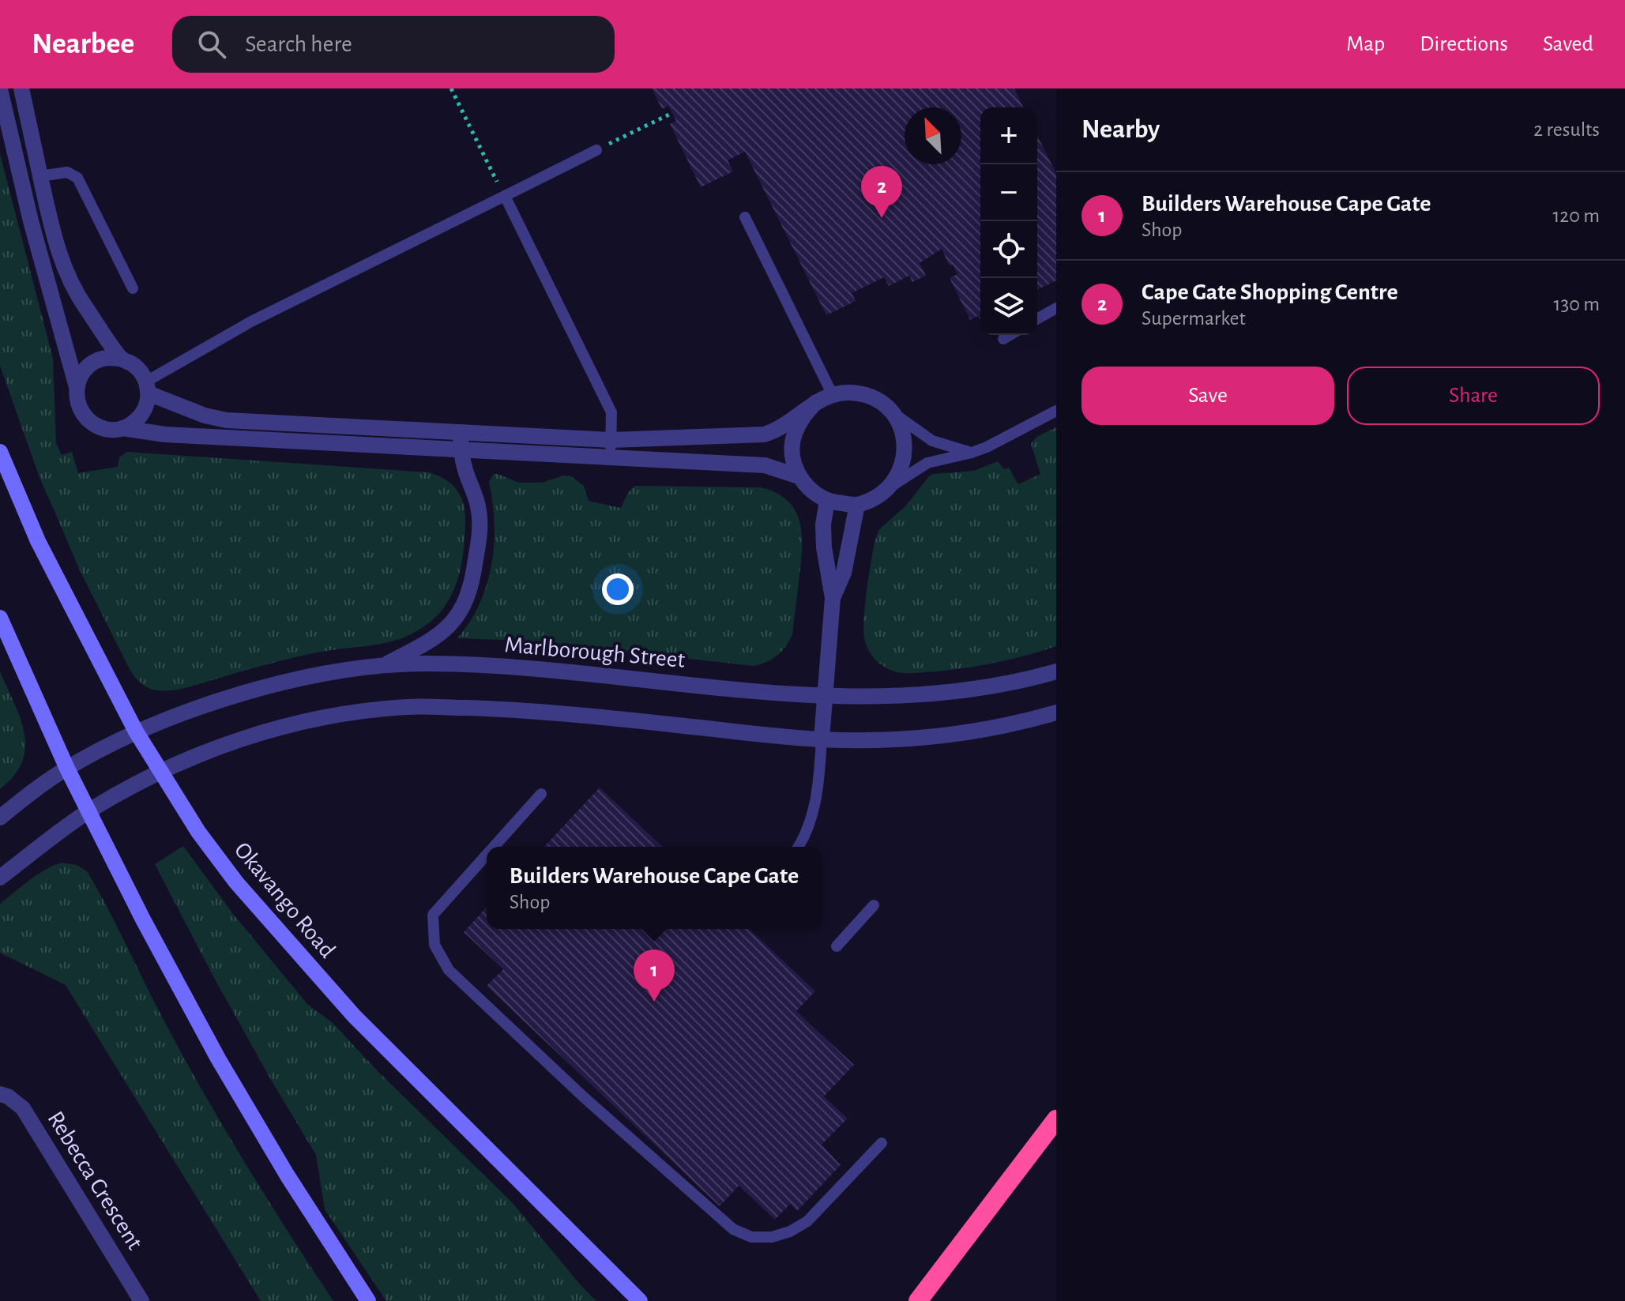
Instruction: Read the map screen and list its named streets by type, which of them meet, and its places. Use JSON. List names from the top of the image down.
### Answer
{
  "streets": {
    "main road": ["Okavango Road"],
    "street": ["Marlborough Street", "Rebecca Crescent"]
  },
  "crossings": [
    ["Marlborough Street", "Okavango Road"]
  ],
  "north": "top left",
  "page": {
    "header": "Nearbee",
    "search": "Search here",
    "nav": ["Map", "Directions", "Saved"],
    "heading": ["Nearby", "2 results"],
    "map_buttons": ["+", "−"],
    "pins": ["2", "1"],
    "list": [
      {
        "mark": "1",
        "name": "Builders Warehouse Cape Gate",
        "note": "Shop",
        "value": "120 m"
      },
      {
        "mark": "2",
        "name": "Cape Gate Shopping Centre",
        "note": "Supermarket",
        "value": "130 m"
      }
    ],
    "buttons": ["Save", "Share"],
    "popup": ["Builders Warehouse Cape Gate", "Shop"]
  }
}
